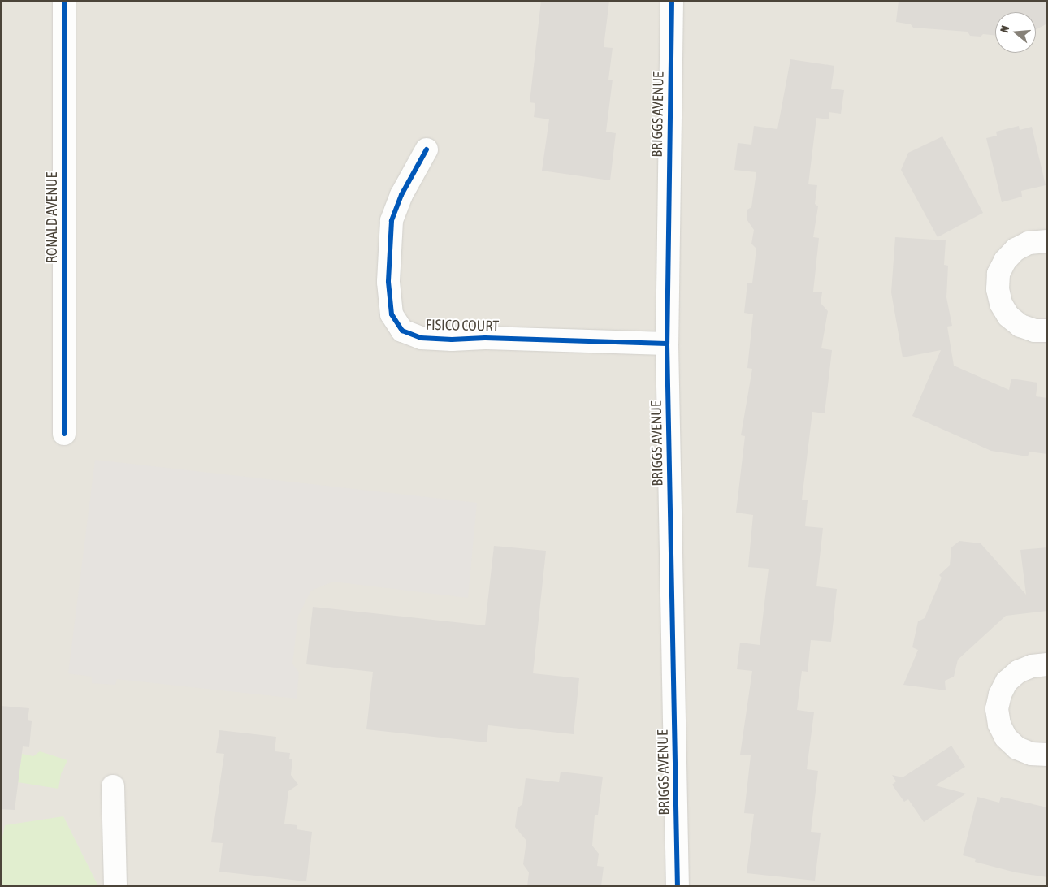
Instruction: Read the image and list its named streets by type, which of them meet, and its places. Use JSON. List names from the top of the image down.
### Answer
{
  "streets": {
    "street": ["BRIGGS AVENUE", "RONALD AVENUE", "FISICO COURT"]
  },
  "crossings": [
    ["BRIGGS AVENUE", "FISICO COURT"]
  ],
  "north": "left"
}
